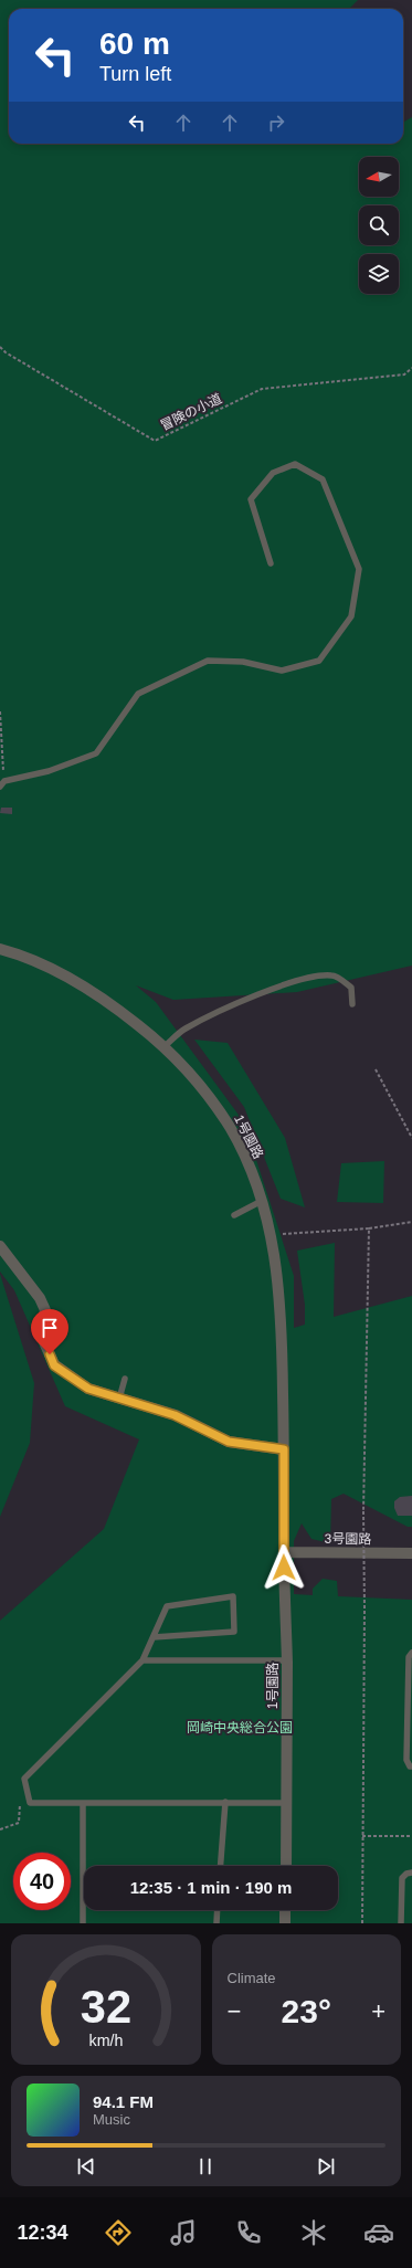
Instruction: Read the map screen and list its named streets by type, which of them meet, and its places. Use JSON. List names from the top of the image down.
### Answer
{
  "streets": {
    "street": ["1号園路", "3号園路"],
    "path": ["冒険の小道"]
  },
  "crossings": [
    ["1号園路", "3号園路"]
  ],
  "parks": ["岡崎中央総合公園"],
  "north": "left",
  "page": {
    "turn": ["60 m", "Turn left"],
    "limit": "40",
    "trip": "12:35 · 1 min · 190 m",
    "tile": "Climate",
    "heat": ["−", "23°", "+"],
    "song": ["94.1 FM", "Music"],
    "tabs": "12:34",
    "gauge": ["32", "km/h"]
  }
}
